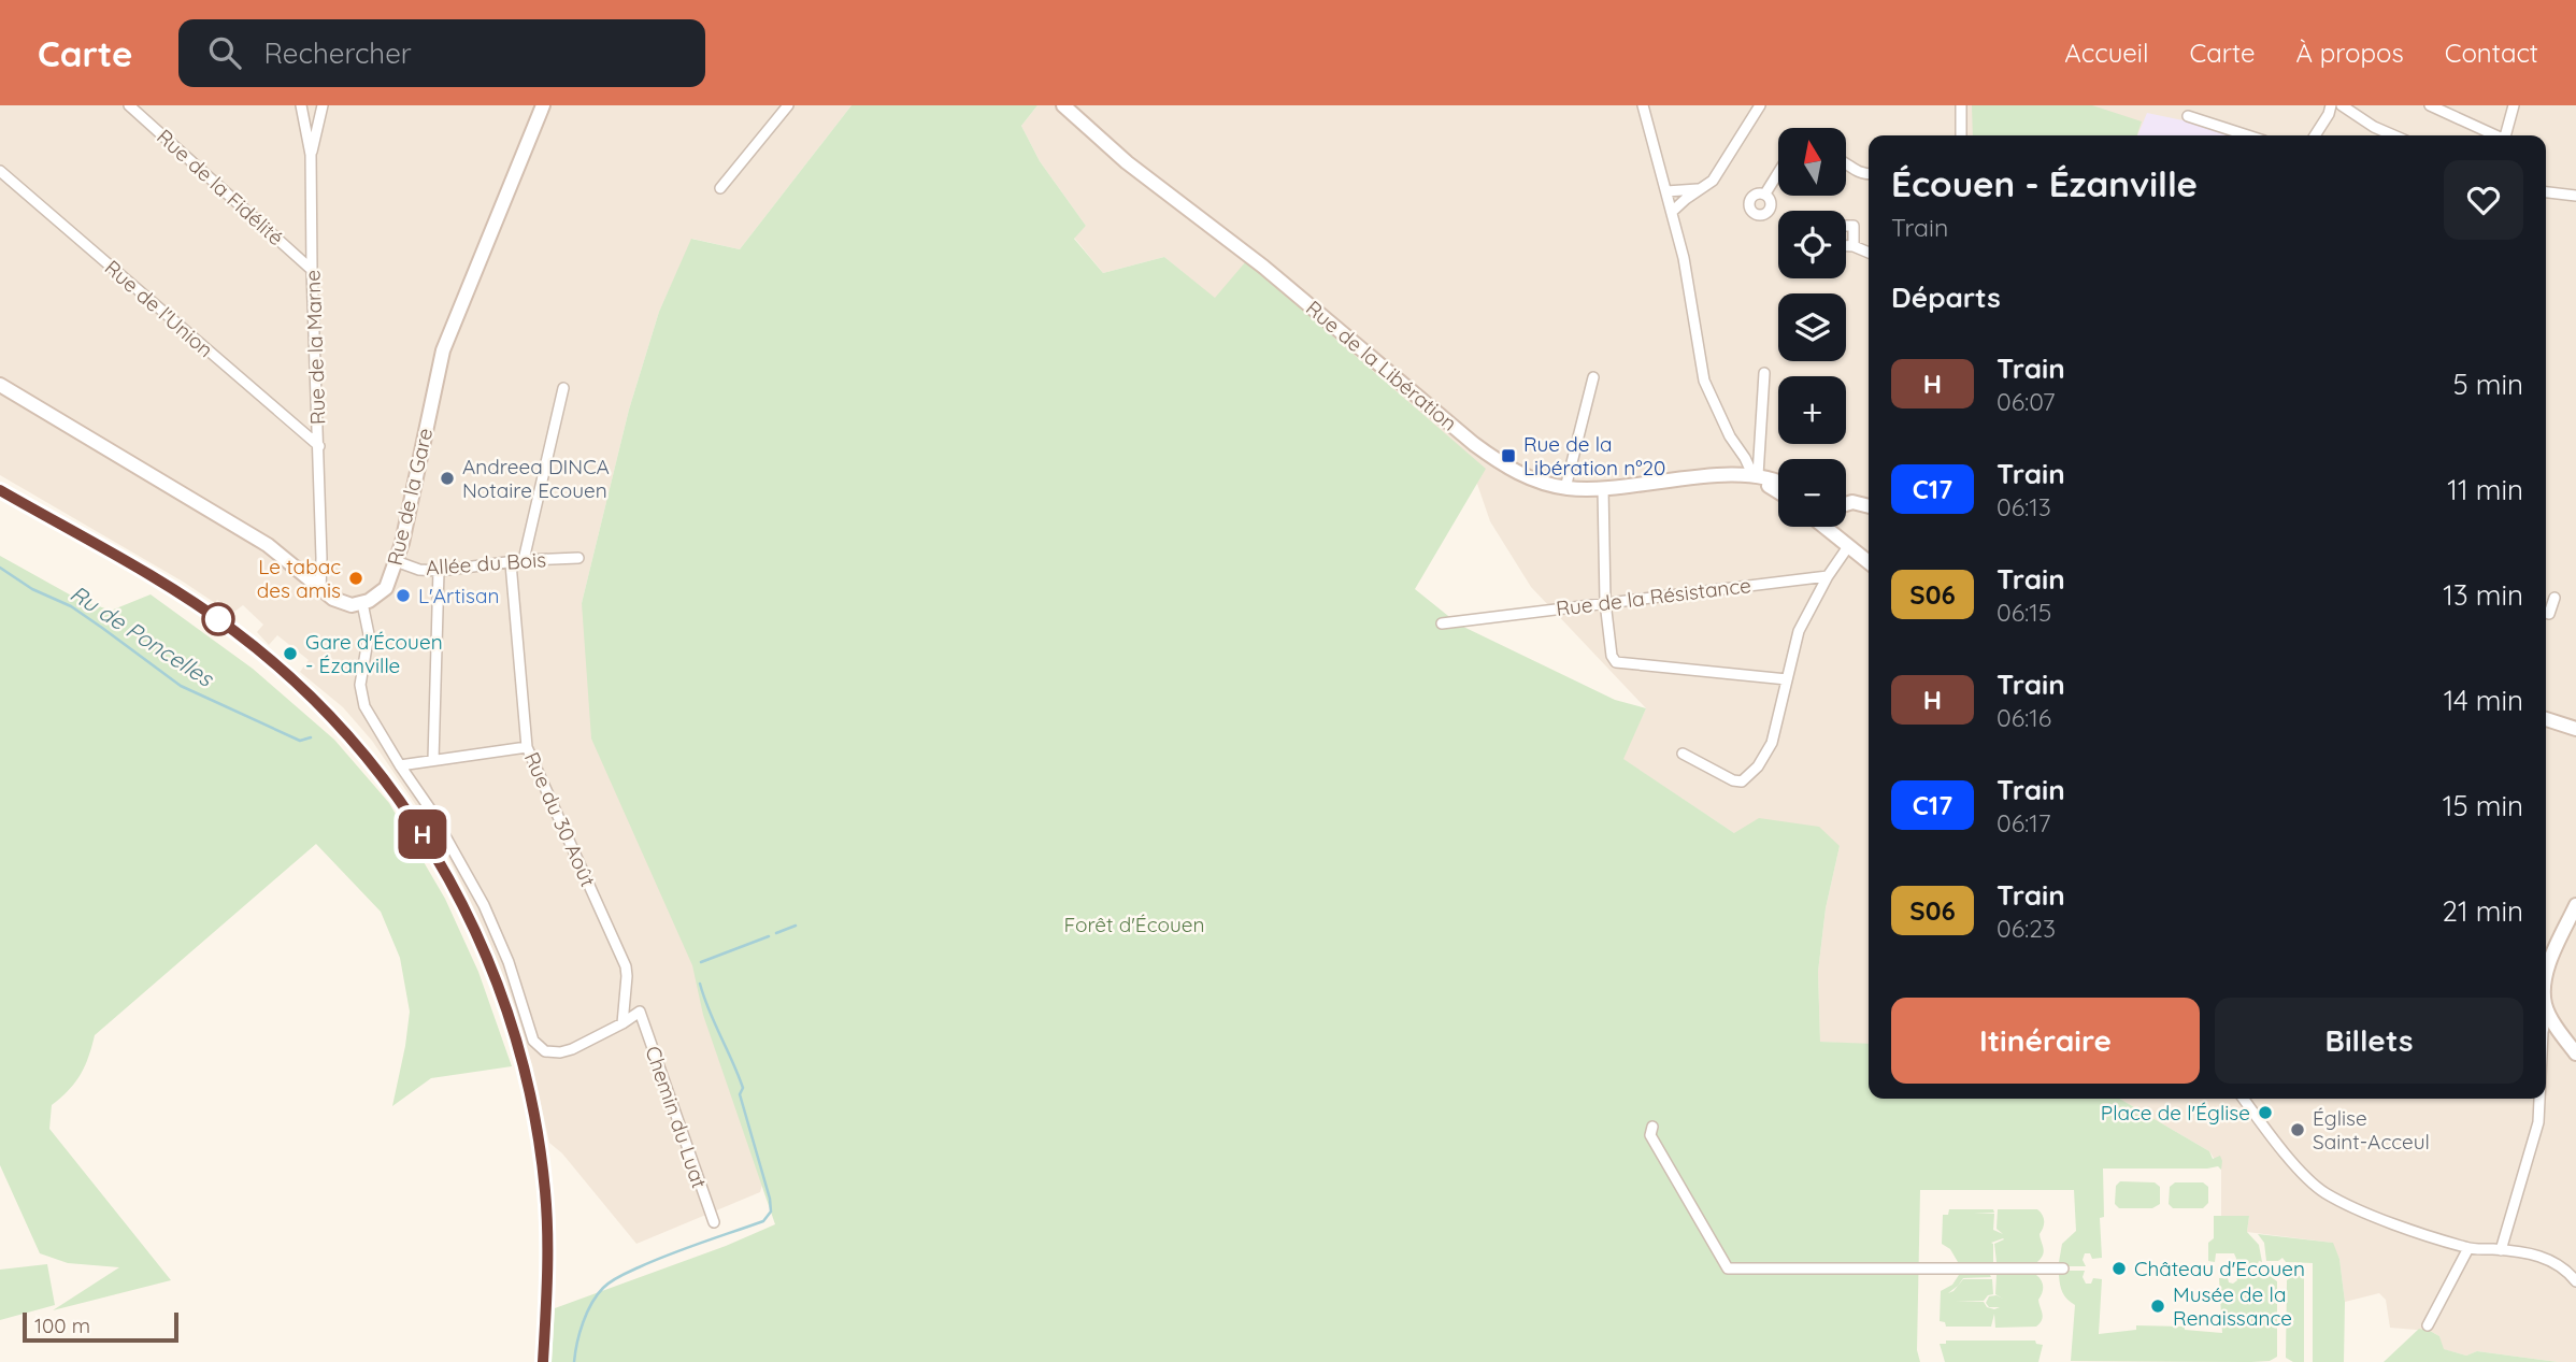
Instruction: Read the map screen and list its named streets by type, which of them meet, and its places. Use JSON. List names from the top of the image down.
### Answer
{
  "streets": {
    "main road": ["Rue de la Libération", "Rue de la Gare"],
    "street": [
      "Rue de la Fidélité",
      "Rue de l'Union",
      "Rue de la Marne",
      "Allée du Bois",
      "Rue de la Résistance",
      "Rue du 30 Août",
      "Chemin du Luat"
    ]
  },
  "crossings": [
    ["Rue de la Fidélité", "Rue de la Marne"],
    ["Rue de l'Union", "Rue de la Marne"],
    ["Rue de la Gare", "Allée du Bois"],
    ["Allée du Bois", "Rue du 30 Août"],
    ["Rue du 30 Août", "Chemin du Luat"]
  ],
  "water": ["Ru de Poncelles"],
  "parks": ["Forêt d'Écouen"],
  "places": {
    "transit": ["Rue de la Libération n°20"],
    "other": [
      "Andreea DINCA Notaire Ecouen",
      "Le tabac des amis",
      "L'Artisan",
      "Gare d'Écouen - Ézanville",
      "Place de l'Église",
      "Église Saint-Acceul",
      "Château d'Ecouen",
      "Musée de la Renaissance"
    ]
  },
  "scale_bar": "100 m",
  "north": "top",
  "page": {
    "header": "Carte",
    "search": "Rechercher",
    "nav": [
      "Accueil",
      "Carte",
      "À propos",
      "Contact"
    ],
    "on_map": "H",
    "map_buttons": ["+", "−"],
    "heading": [
      ["Écouen - Ézanville", "Train"],
      "Départs"
    ],
    "list": [
      {
        "mark": "H",
        "name": "Train",
        "note": "06:07",
        "value": "5 min"
      },
      {
        "mark": "C17",
        "name": "Train",
        "note": "06:13",
        "value": "11 min"
      },
      {
        "mark": "S06",
        "name": "Train",
        "note": "06:15",
        "value": "13 min"
      },
      {
        "mark": "H",
        "name": "Train",
        "note": "06:16",
        "value": "14 min"
      },
      {
        "mark": "C17",
        "name": "Train",
        "note": "06:17",
        "value": "15 min"
      },
      {
        "mark": "S06",
        "name": "Train",
        "note": "06:23",
        "value": "21 min"
      }
    ],
    "buttons": ["Itinéraire", "Billets"],
    "scale": "100 m"
  }
}
